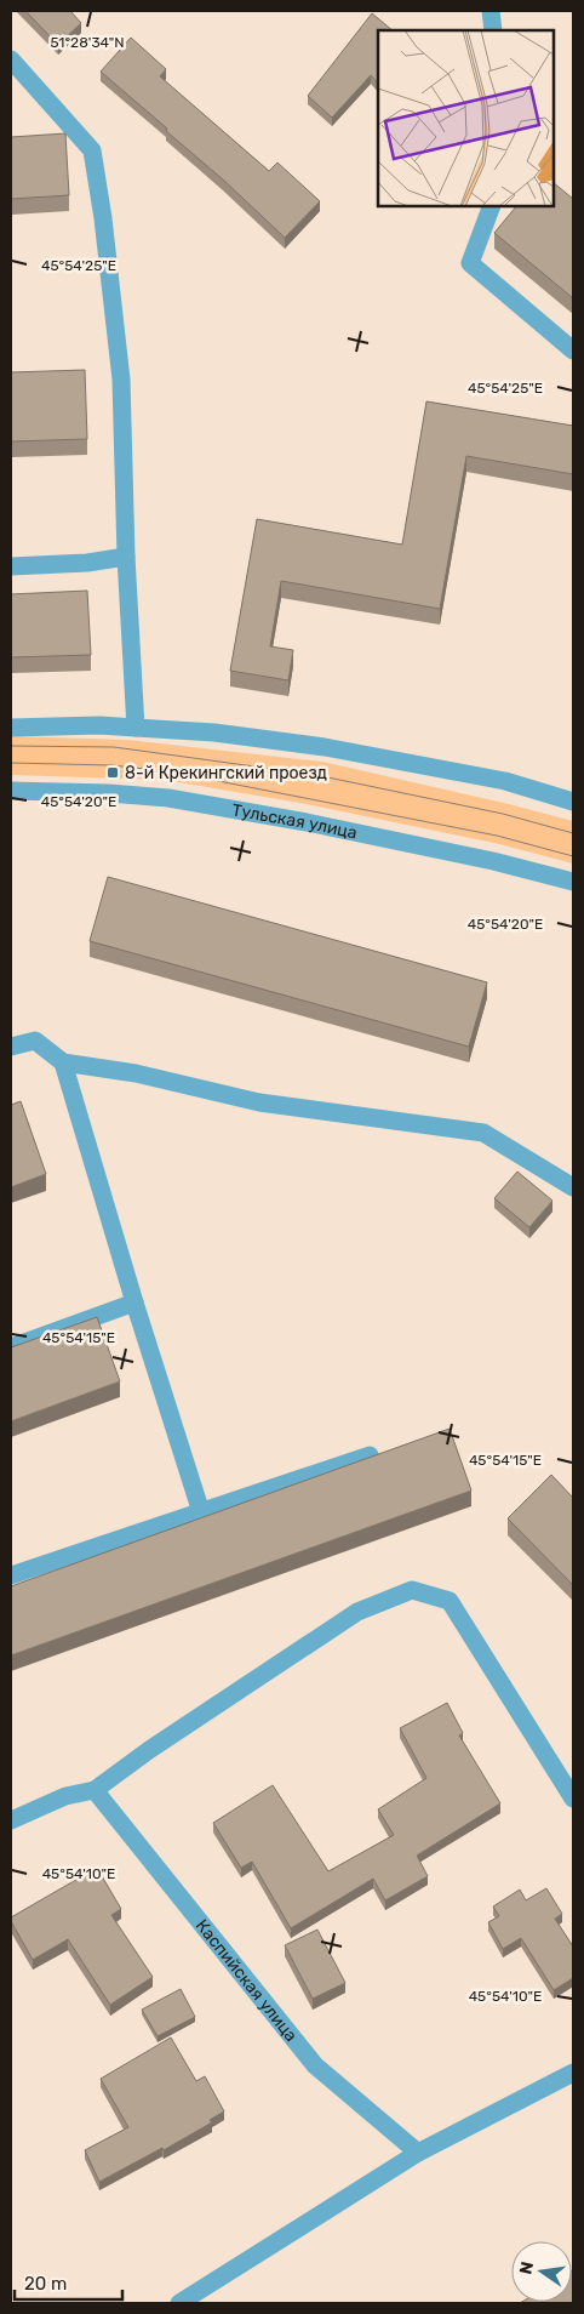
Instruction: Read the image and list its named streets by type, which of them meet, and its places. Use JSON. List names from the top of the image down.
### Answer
{
  "streets": {
    "street": ["Тульская улица", "Каспийская улица"]
  },
  "places": {
    "transit": ["8-й Крекингский проезд"]
  },
  "scale_bar": "20 m",
  "north": "left",
  "coordinates": [
    "51°28'34\"N",
    "45°54'25\"E",
    "45°54'20\"E",
    "45°54'15\"E",
    "45°54'10\"E"
  ]
}
